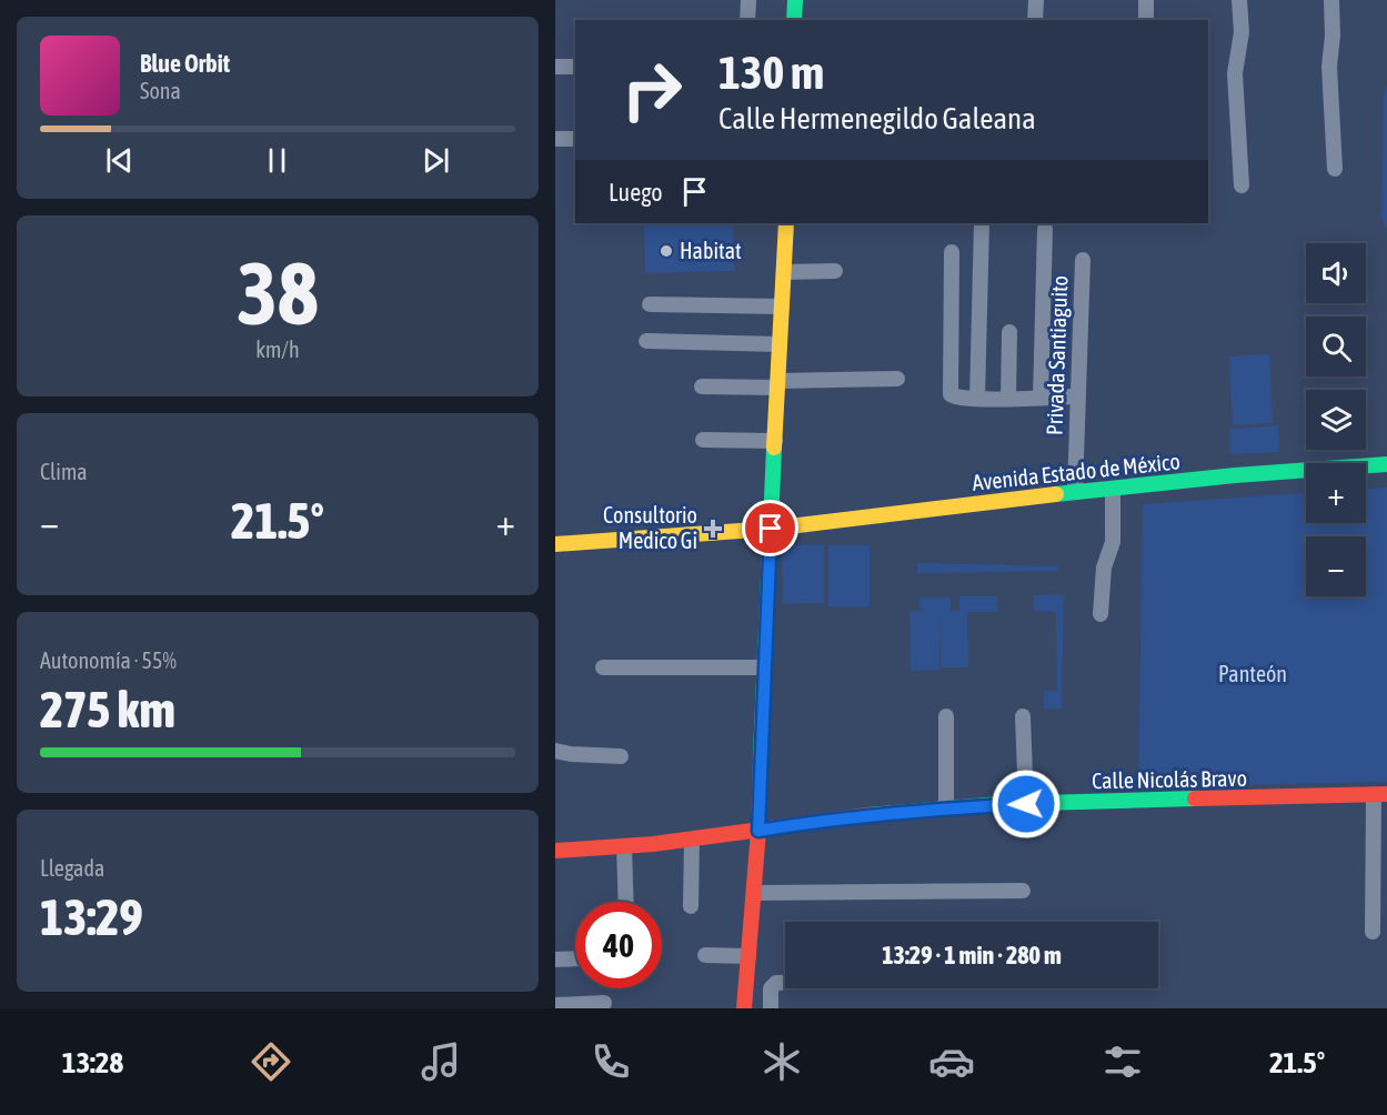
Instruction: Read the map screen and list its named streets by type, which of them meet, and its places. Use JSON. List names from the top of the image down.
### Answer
{
  "streets": {
    "street": ["Privada Santiaguito", "Avenida Estado de México", "Calle Nicolás Bravo"]
  },
  "crossings": [
    ["Privada Santiaguito", "Avenida Estado de México"]
  ],
  "parks": ["Panteón"],
  "places": {
    "other": ["Habitat"],
    "health": ["Consultorio Medico Gi"]
  },
  "page": {
    "turn": ["130 m", "Calle Hermenegildo Galeana"],
    "song": ["Blue Orbit", "Sona"],
    "then": "Luego",
    "tile": [
      ["38", "km/h"],
      "Clima",
      ["Autonomía · 55%", "275 km"],
      ["Llegada", "13:29"]
    ],
    "map_buttons": ["+", "−"],
    "heat": ["−", "21.5°", "+"],
    "limit": "40",
    "trip": "13:29 · 1 min · 280 m",
    "tabs": ["13:28", "21.5°"]
  }
}
